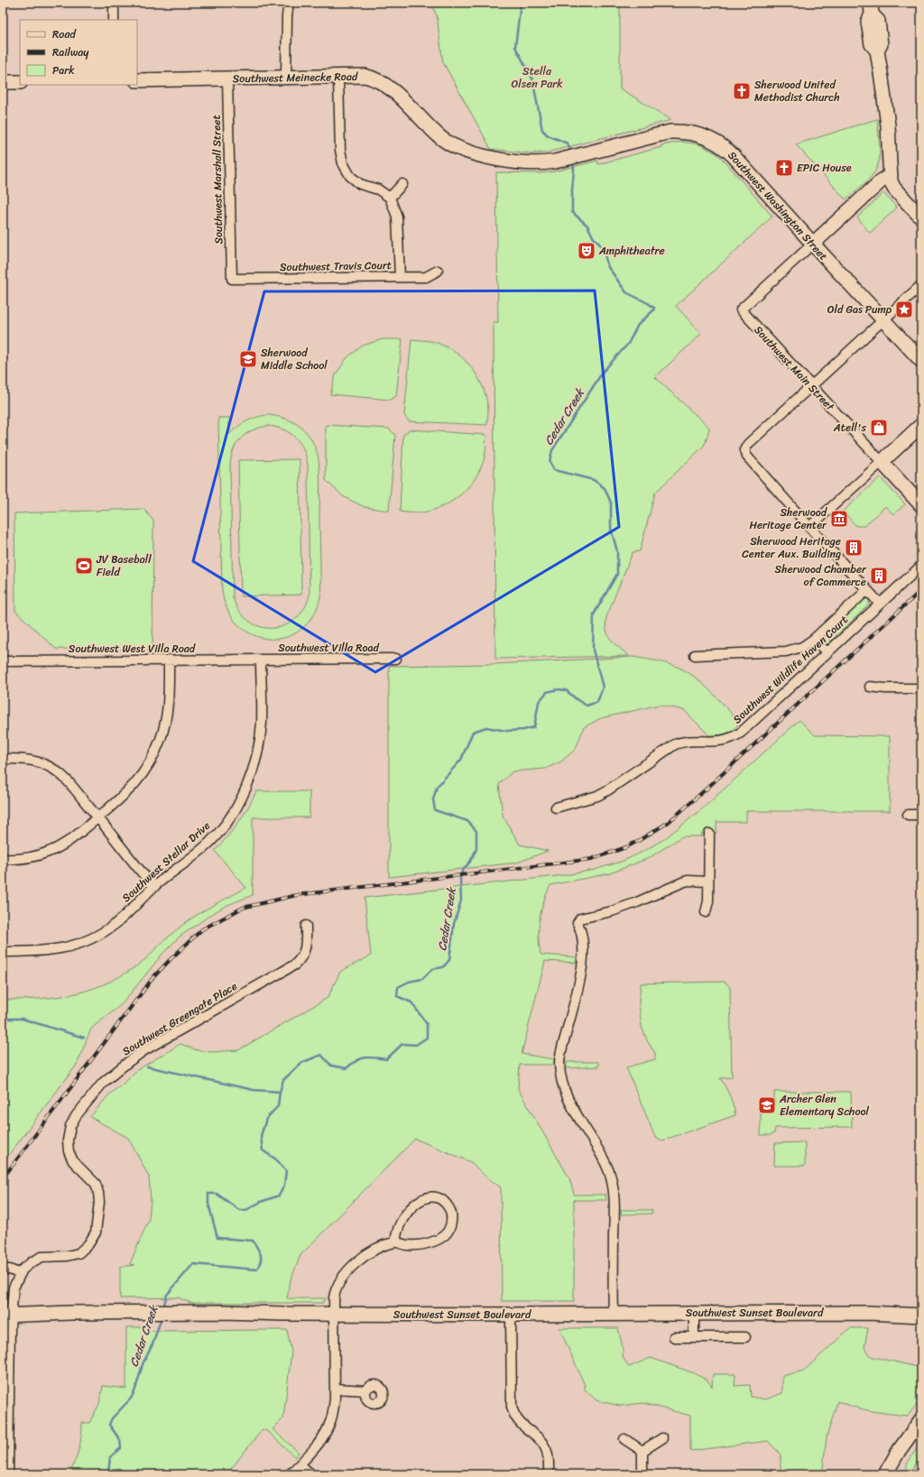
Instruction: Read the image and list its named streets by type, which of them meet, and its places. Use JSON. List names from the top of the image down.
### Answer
{
  "streets": {
    "main road": [
      "Southwest Meinecke Road",
      "Southwest Washington Street",
      "Southwest Main Street",
      "Southwest Sunset Boulevard"
    ],
    "street": [
      "Southwest Marshall Street",
      "Southwest Travis Court",
      "Southwest Villa Road",
      "Southwest West Villa Road",
      "Southwest Wildlife Haven Court",
      "Southwest Stellar Drive",
      "Southwest Greengate Place"
    ]
  },
  "crossings": [
    ["Southwest Meinecke Road", "Southwest Marshall Street"],
    ["Southwest Meinecke Road", "Southwest Washington Street"],
    ["Southwest Marshall Street", "Southwest Travis Court"],
    ["Southwest Washington Street", "Southwest Main Street"],
    ["Southwest Villa Road", "Southwest West Villa Road"],
    ["Southwest Villa Road", "Southwest Stellar Drive"],
    ["Southwest West Villa Road", "Southwest Stellar Drive"],
    ["Southwest Greengate Place", "Southwest Sunset Boulevard"]
  ],
  "water": ["Cedar Creek"],
  "parks": ["Stella Olsen Park"],
  "places": {
    "church": ["Sherwood United Methodist Church", "EPIC House"],
    "theatre": ["Amphitheatre"],
    "place": ["Old Gas Pump"],
    "school or university": ["Sherwood Middle School", "Archer Glen Elementary School"],
    "shop": ["Atell's"],
    "museum": ["Sherwood Heritage Center"],
    "building": ["Sherwood Heritage Center Aux. Building", "Sherwood Chamber of Commerce"],
    "sports": ["JV Baseball Field"]
  },
  "legend": ["Road", "Railway", "Park"]
}
